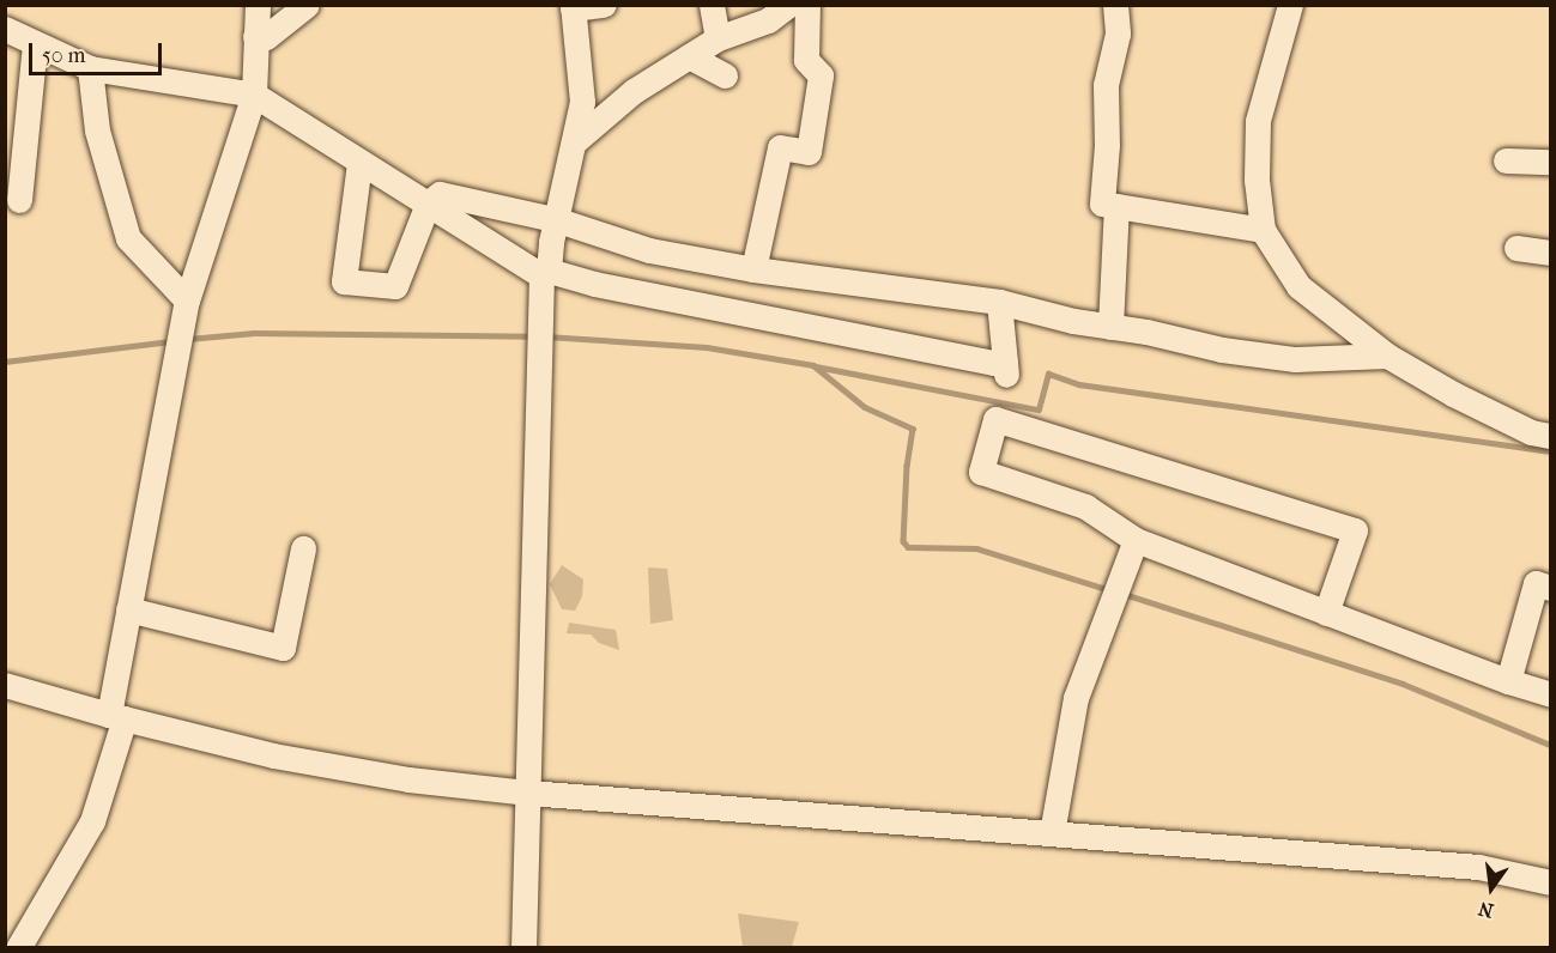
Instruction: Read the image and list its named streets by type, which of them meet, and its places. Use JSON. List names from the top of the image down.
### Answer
{
  "scale_bar": "50 m",
  "north": "bottom"
}
